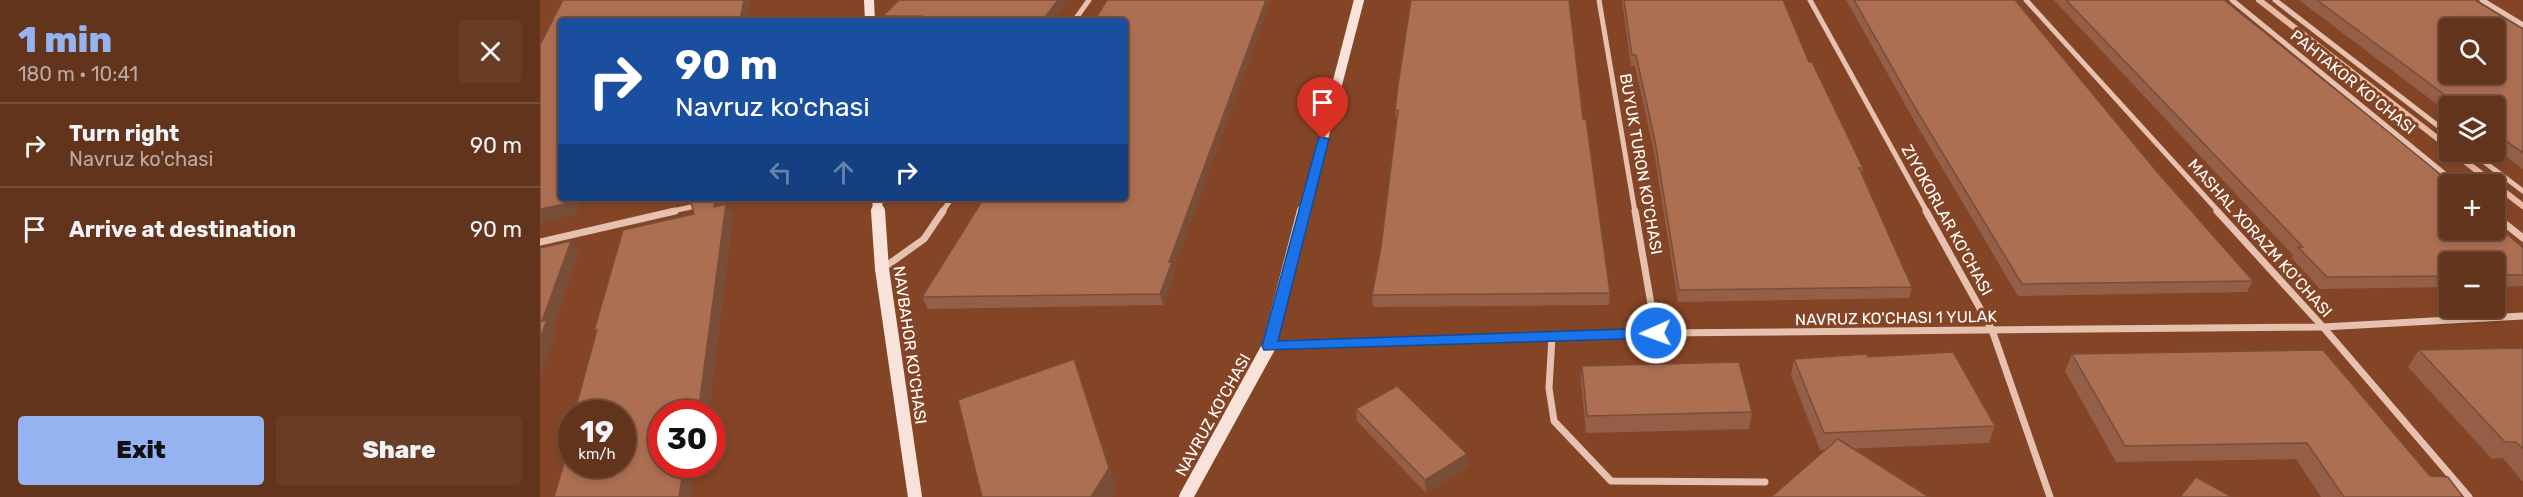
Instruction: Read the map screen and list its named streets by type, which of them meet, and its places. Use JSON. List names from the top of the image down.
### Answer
{
  "streets": {
    "street": [
      "PAHTAKOR KO'CHASI",
      "BUYUK TURON KO'CHASI",
      "ZIYOKORLAR KO'CHASI",
      "MASHAL XORAZM KO'CHASI",
      "NAVRUZ KO'CHASI 1 YULAK",
      "NAVBAHOR KO'CHASI",
      "NAVRUZ KO'CHASI"
    ]
  },
  "crossings": [
    ["BUYUK TURON KO'CHASI", "NAVRUZ KO'CHASI 1 YULAK"],
    ["ZIYOKORLAR KO'CHASI", "NAVRUZ KO'CHASI 1 YULAK"],
    ["MASHAL XORAZM KO'CHASI", "NAVRUZ KO'CHASI 1 YULAK"],
    ["NAVRUZ KO'CHASI 1 YULAK", "NAVRUZ KO'CHASI"]
  ],
  "page": {
    "heading": ["1 min", "180 m · 10:41"],
    "map_buttons": ["+", "−"],
    "turn": ["90 m", "Navruz ko'chasi"],
    "list": [
      {
        "name": "Turn right",
        "note": "Navruz ko'chasi",
        "value": "90 m"
      },
      {
        "name": "Arrive at destination",
        "value": "90 m"
      }
    ],
    "speed": "19 km/h",
    "limit": "30",
    "buttons": ["Exit", "Share"]
  }
}
